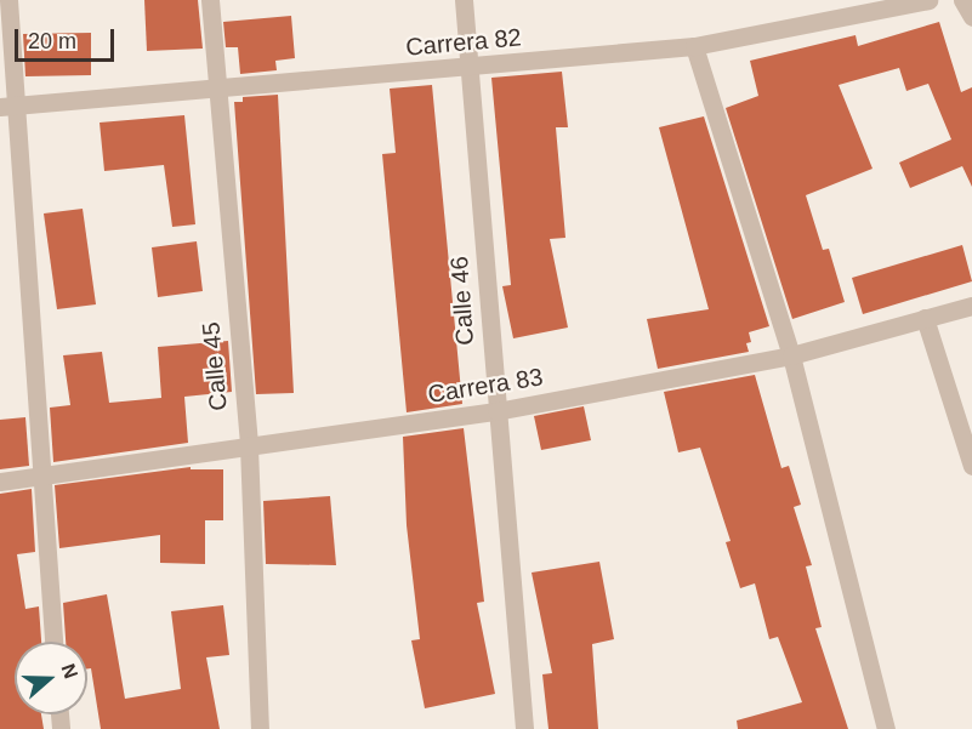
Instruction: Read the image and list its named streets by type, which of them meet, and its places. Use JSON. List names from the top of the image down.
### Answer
{
  "streets": {
    "street": [
      "Carrera 82",
      "Calle 46",
      "Calle 45",
      "Carrera 83"
    ]
  },
  "crossings": [
    ["Carrera 82", "Calle 46"],
    ["Carrera 82", "Calle 45"],
    ["Calle 46", "Carrera 83"],
    ["Calle 45", "Carrera 83"]
  ],
  "scale_bar": "20 m",
  "north": "right"
}
